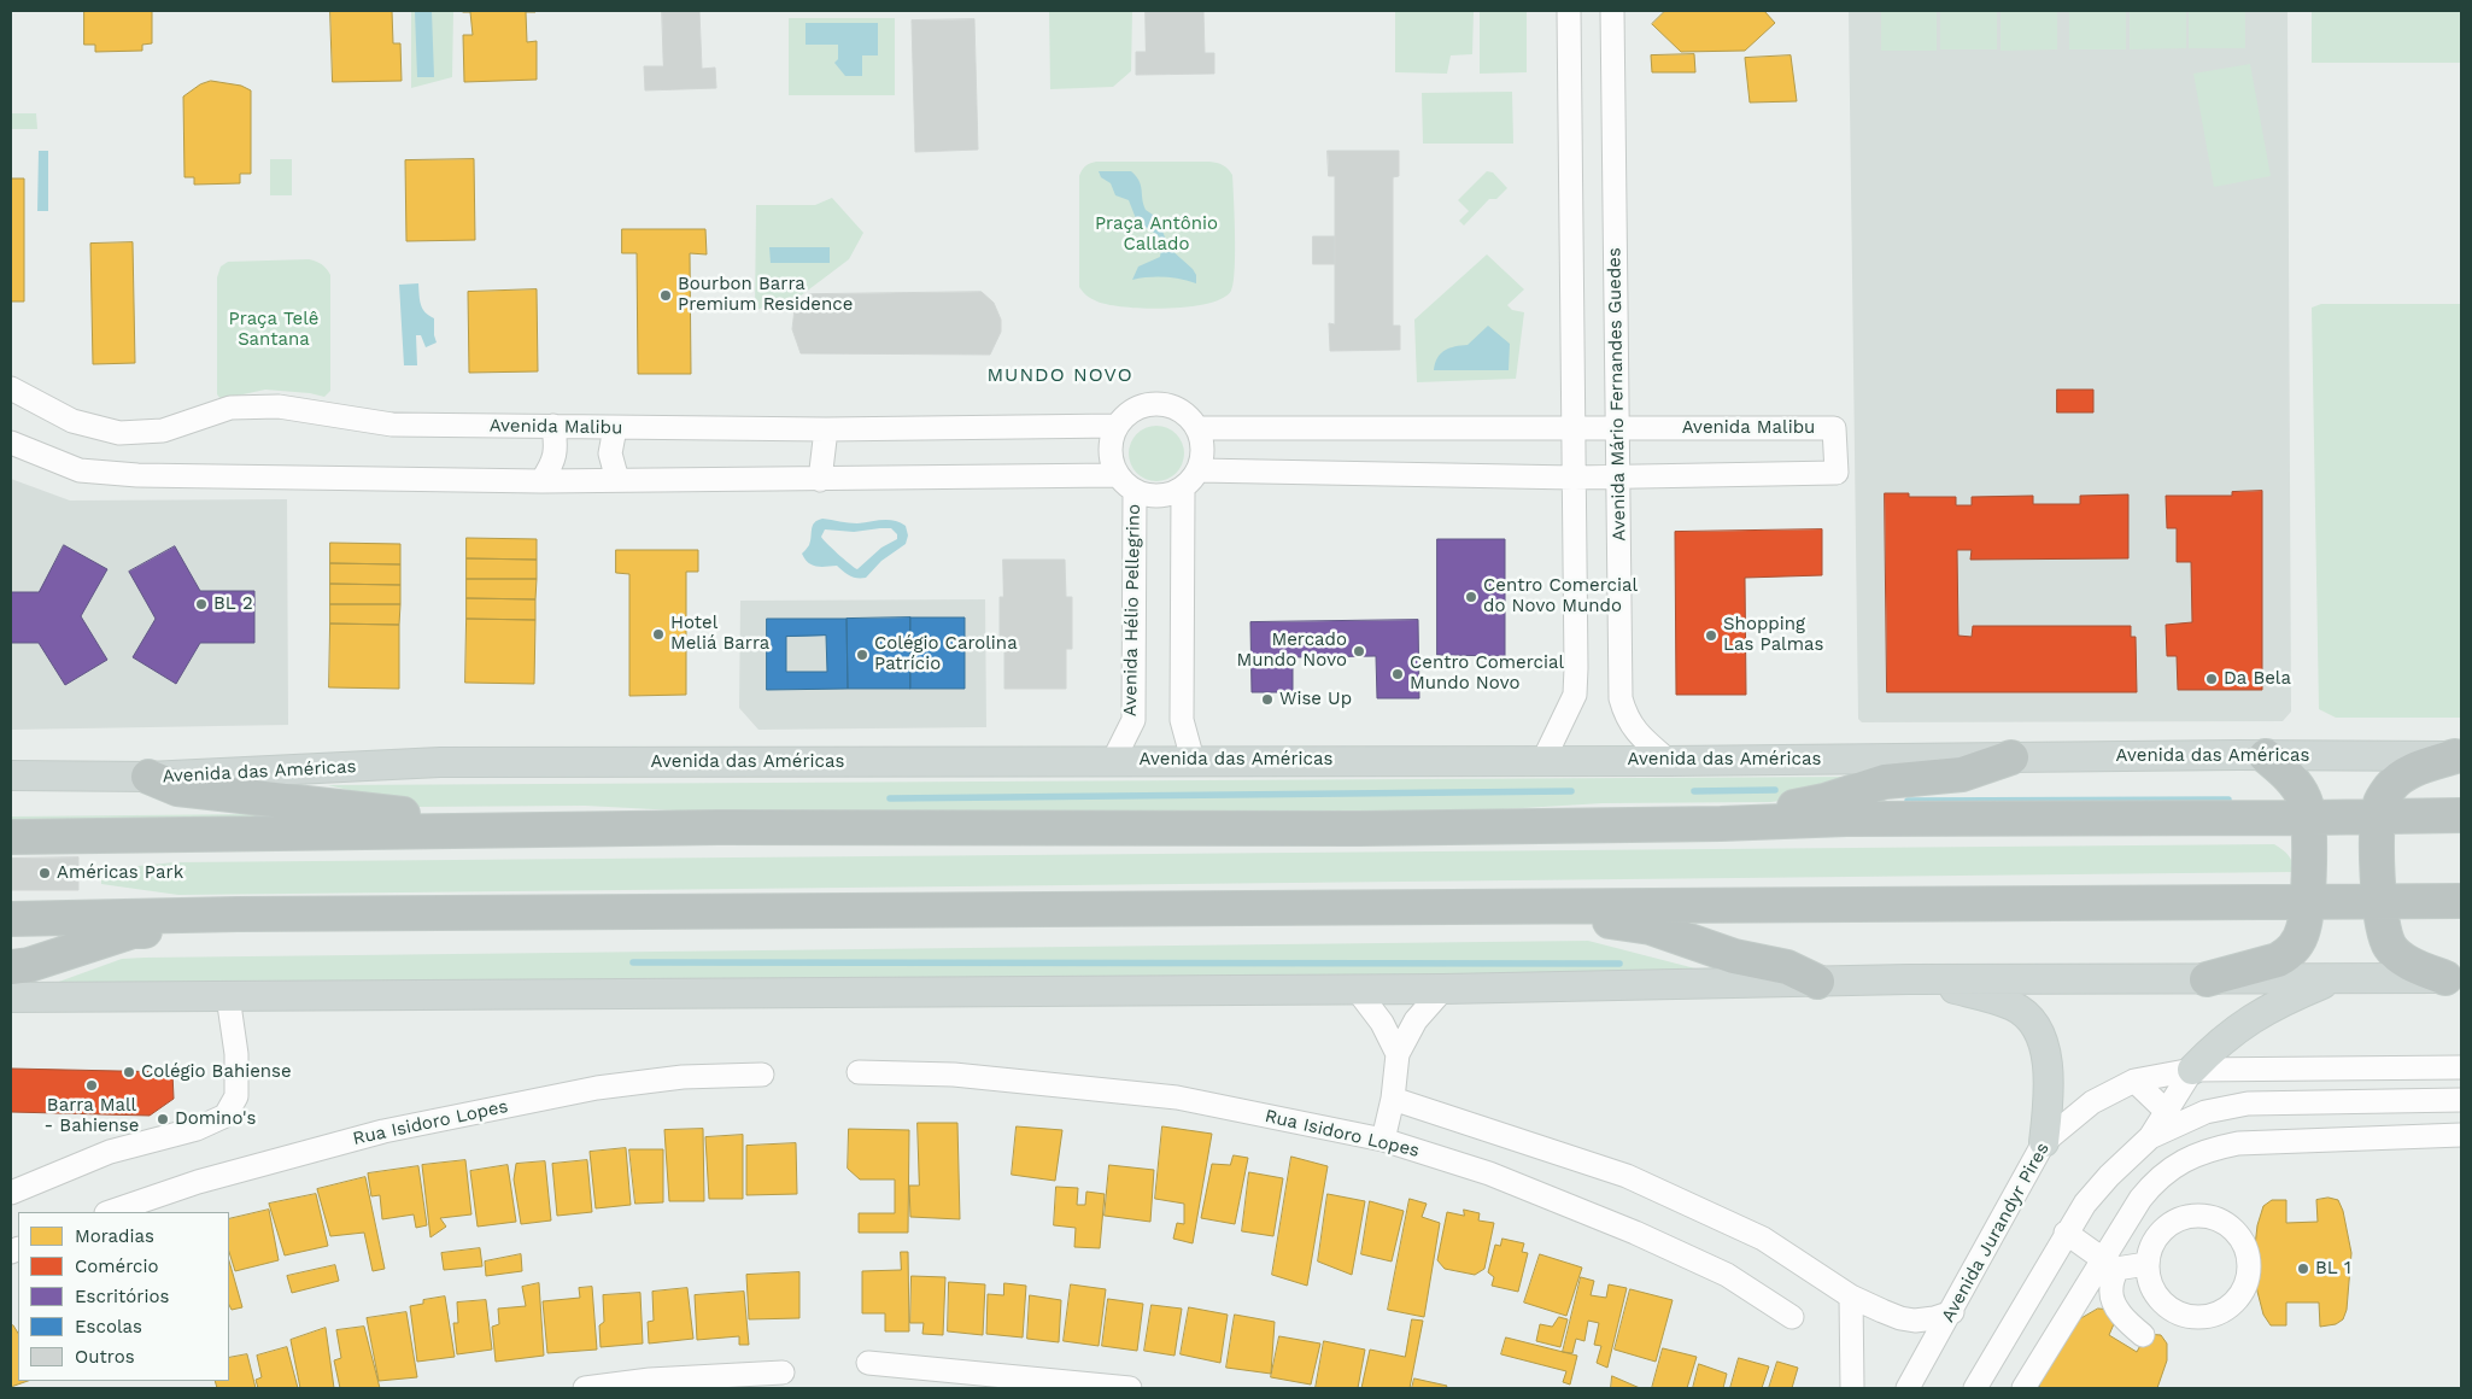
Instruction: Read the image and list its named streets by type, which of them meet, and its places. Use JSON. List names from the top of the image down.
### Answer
{
  "streets": {
    "main road": ["Avenida das Américas"],
    "street": [
      "Avenida Mário Fernandes Guedes",
      "Avenida Malibu",
      "Avenida Hélio Pellegrino",
      "Rua Isidoro Lopes",
      "Avenida Jurandyr Pires"
    ]
  },
  "crossings": [
    ["Avenida Mário Fernandes Guedes", "Avenida Malibu"],
    ["Avenida Mário Fernandes Guedes", "Avenida das Américas"],
    ["Avenida Malibu", "Avenida Hélio Pellegrino"],
    ["Avenida Hélio Pellegrino", "Avenida das Américas"]
  ],
  "districts": ["MUNDO NOVO"],
  "parks": ["Praça Antônio Callado", "Praça Telê Santana"],
  "places": [
    "Bourbon Barra Premium Residence",
    "Centro Comercial do Novo Mundo",
    "BL 2",
    "Hotel Meliá Barra",
    "Shopping Las Palmas",
    "Mercado Mundo Novo",
    "Colégio Carolina Patrício",
    "Centro Comercial Mundo Novo",
    "Da Bela",
    "Wise Up",
    "Américas Park",
    "Colégio Bahiense",
    "Barra Mall - Bahiense",
    "Domino's",
    "BL 1"
  ],
  "legend": [
    "Moradias",
    "Comércio",
    "Escritórios",
    "Escolas",
    "Outros"
  ]
}
